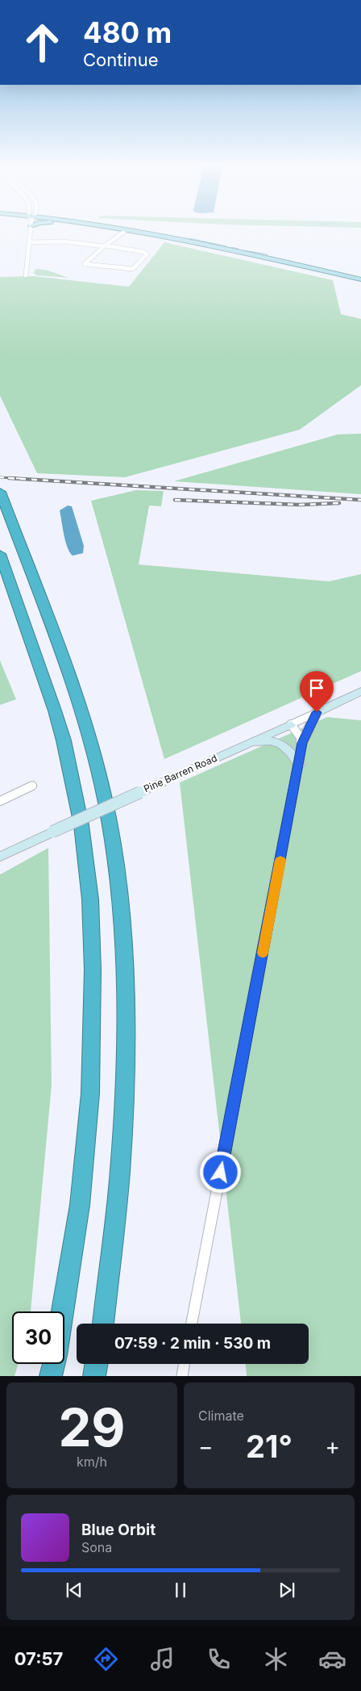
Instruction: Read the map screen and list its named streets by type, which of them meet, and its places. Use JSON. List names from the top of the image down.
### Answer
{
  "streets": {
    "main road": ["Pine Barren Road"]
  },
  "page": {
    "turn": ["480 m", "Continue"],
    "limit": "30",
    "trip": "07:59 · 2 min · 530 m",
    "tile": [
      ["29", "km/h"],
      "Climate"
    ],
    "heat": ["−", "21°", "+"],
    "song": ["Blue Orbit", "Sona"],
    "tabs": "07:57"
  }
}
